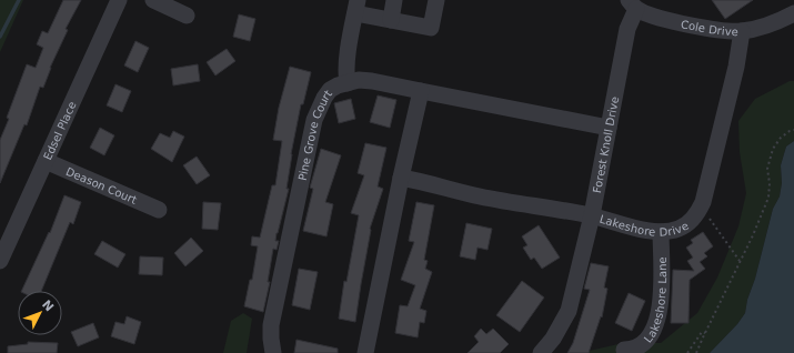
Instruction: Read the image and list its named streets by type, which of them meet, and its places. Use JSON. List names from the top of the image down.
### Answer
{
  "streets": {
    "street": [
      "Cole Drive",
      "Edsel Place",
      "Pine Grove Court",
      "Forest Knoll Drive",
      "Deason Court",
      "Lakeshore Drive",
      "Lakeshore Lane"
    ]
  },
  "crossings": [
    ["Cole Drive", "Forest Knoll Drive"],
    ["Cole Drive", "Lakeshore Drive"],
    ["Edsel Place", "Deason Court"],
    ["Pine Grove Court", "Forest Knoll Drive"],
    ["Forest Knoll Drive", "Lakeshore Drive"],
    ["Lakeshore Drive", "Lakeshore Lane"]
  ],
  "north": "top right"
}
